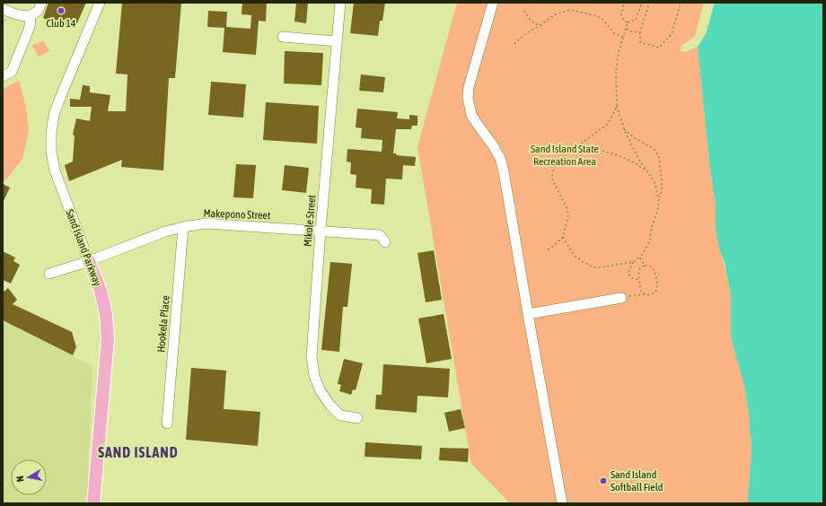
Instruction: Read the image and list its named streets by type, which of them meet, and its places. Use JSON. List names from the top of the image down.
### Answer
{
  "streets": {
    "main road": ["Sand Island Parkway"],
    "street": ["Makepono Street", "Mikole Street", "Hookela Place"]
  },
  "crossings": [
    ["Makepono Street", "Mikole Street"],
    ["Makepono Street", "Sand Island Parkway"],
    ["Makepono Street", "Hookela Place"]
  ],
  "districts": ["SAND ISLAND"],
  "parks": ["Sand Island State Recreation Area"],
  "places": ["Club 14", "Sand Island Softball Field"],
  "north": "left"
}
